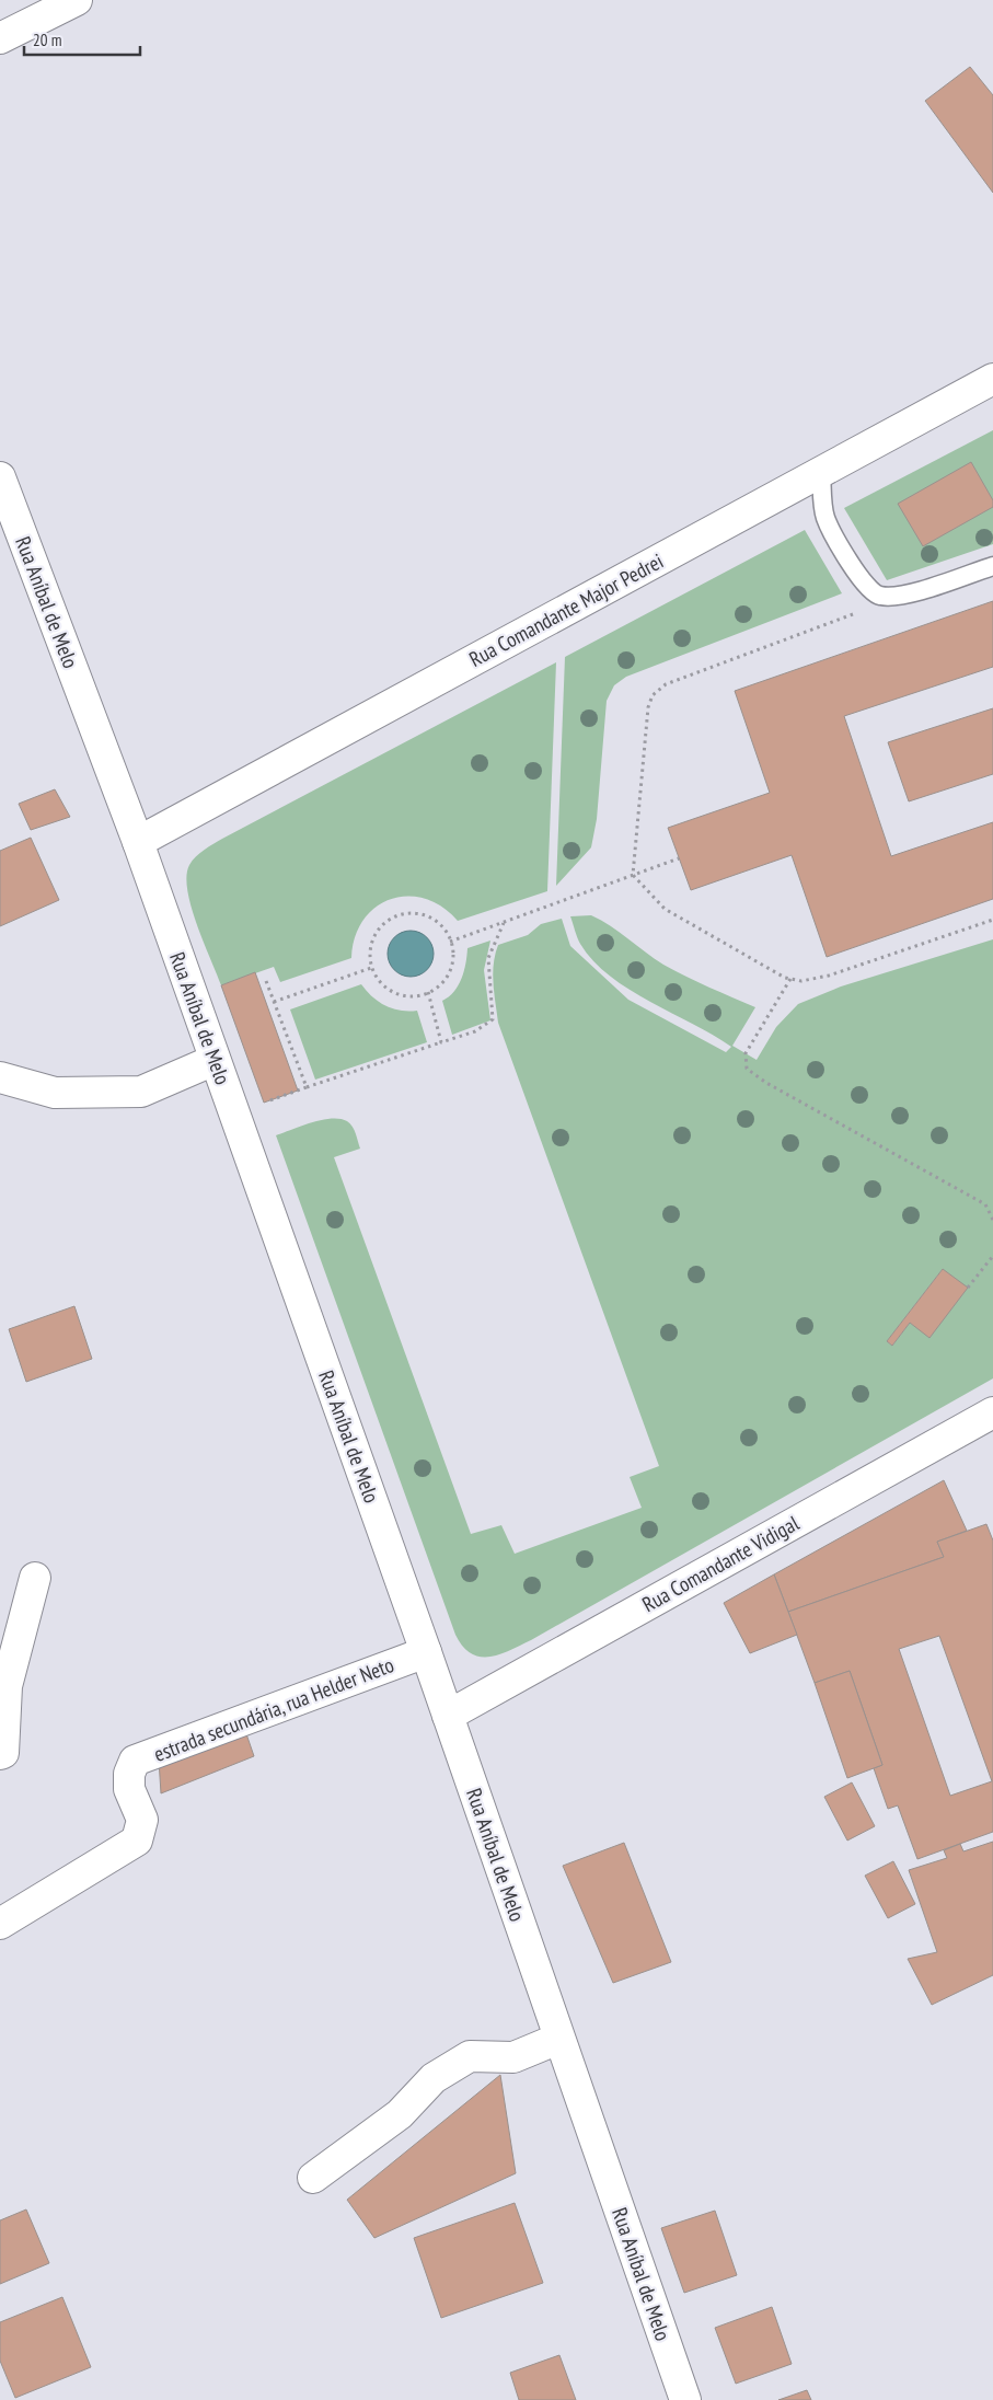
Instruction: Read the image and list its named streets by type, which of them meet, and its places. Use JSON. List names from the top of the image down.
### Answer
{
  "streets": {
    "street": [
      "Rua Aníbal de Melo",
      "Rua Comandante Major Pedrei",
      "Rua Comandante Vidigal",
      "estrada secundária, rua Helder Neto"
    ]
  },
  "crossings": [
    ["Rua Aníbal de Melo", "Rua Comandante Major Pedrei"],
    ["Rua Aníbal de Melo", "Rua Comandante Vidigal"],
    ["Rua Aníbal de Melo", "estrada secundária, rua Helder Neto"]
  ],
  "scale_bar": "20 m"
}
